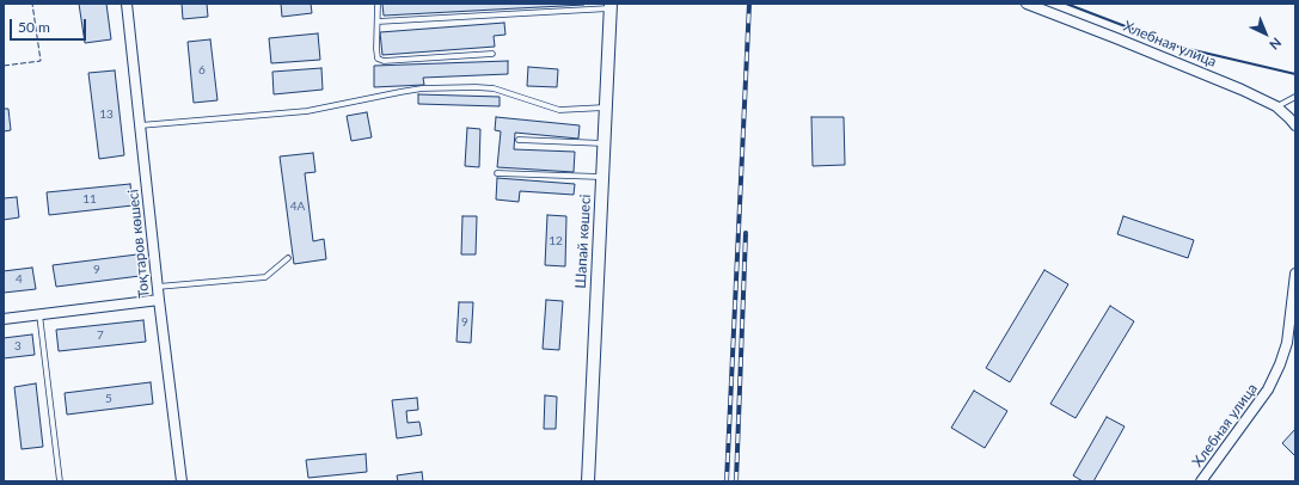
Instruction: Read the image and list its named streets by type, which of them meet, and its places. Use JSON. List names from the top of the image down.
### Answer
{
  "streets": {
    "street": ["Хлебная улица", "Шапай көшесі", "Тоқтаров көшесі"]
  },
  "house_numbers": [
    "6",
    "13",
    "11",
    "4А",
    "12",
    "9",
    "4",
    "9",
    "7",
    "3",
    "5"
  ],
  "scale_bar": "50 m",
  "north": "bottom right"
}
